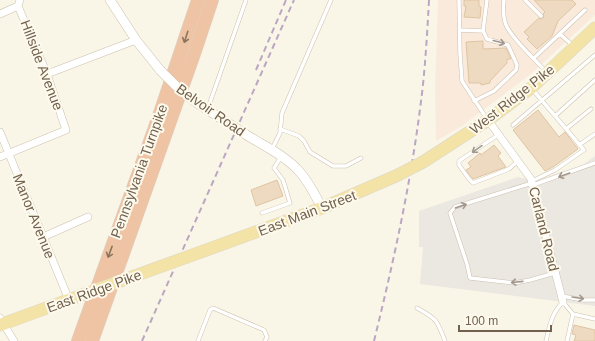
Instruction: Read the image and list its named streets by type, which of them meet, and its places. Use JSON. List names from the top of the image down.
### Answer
{
  "streets": {
    "highway": ["Pennsylvania Turnpike"],
    "main road": ["West Ridge Pike", "East Main Street", "East Ridge Pike"],
    "street": [
      "Hillside Avenue",
      "Belvoir Road",
      "Manor Avenue",
      "Carland Road"
    ]
  },
  "crossings": [
    ["Hillside Avenue", "Manor Avenue"],
    ["West Ridge Pike", "East Main Street"],
    ["West Ridge Pike", "Carland Road"],
    ["Belvoir Road", "East Main Street"],
    ["East Main Street", "East Ridge Pike"],
    ["Manor Avenue", "East Ridge Pike"]
  ],
  "scale_bar": "100 m"
}
